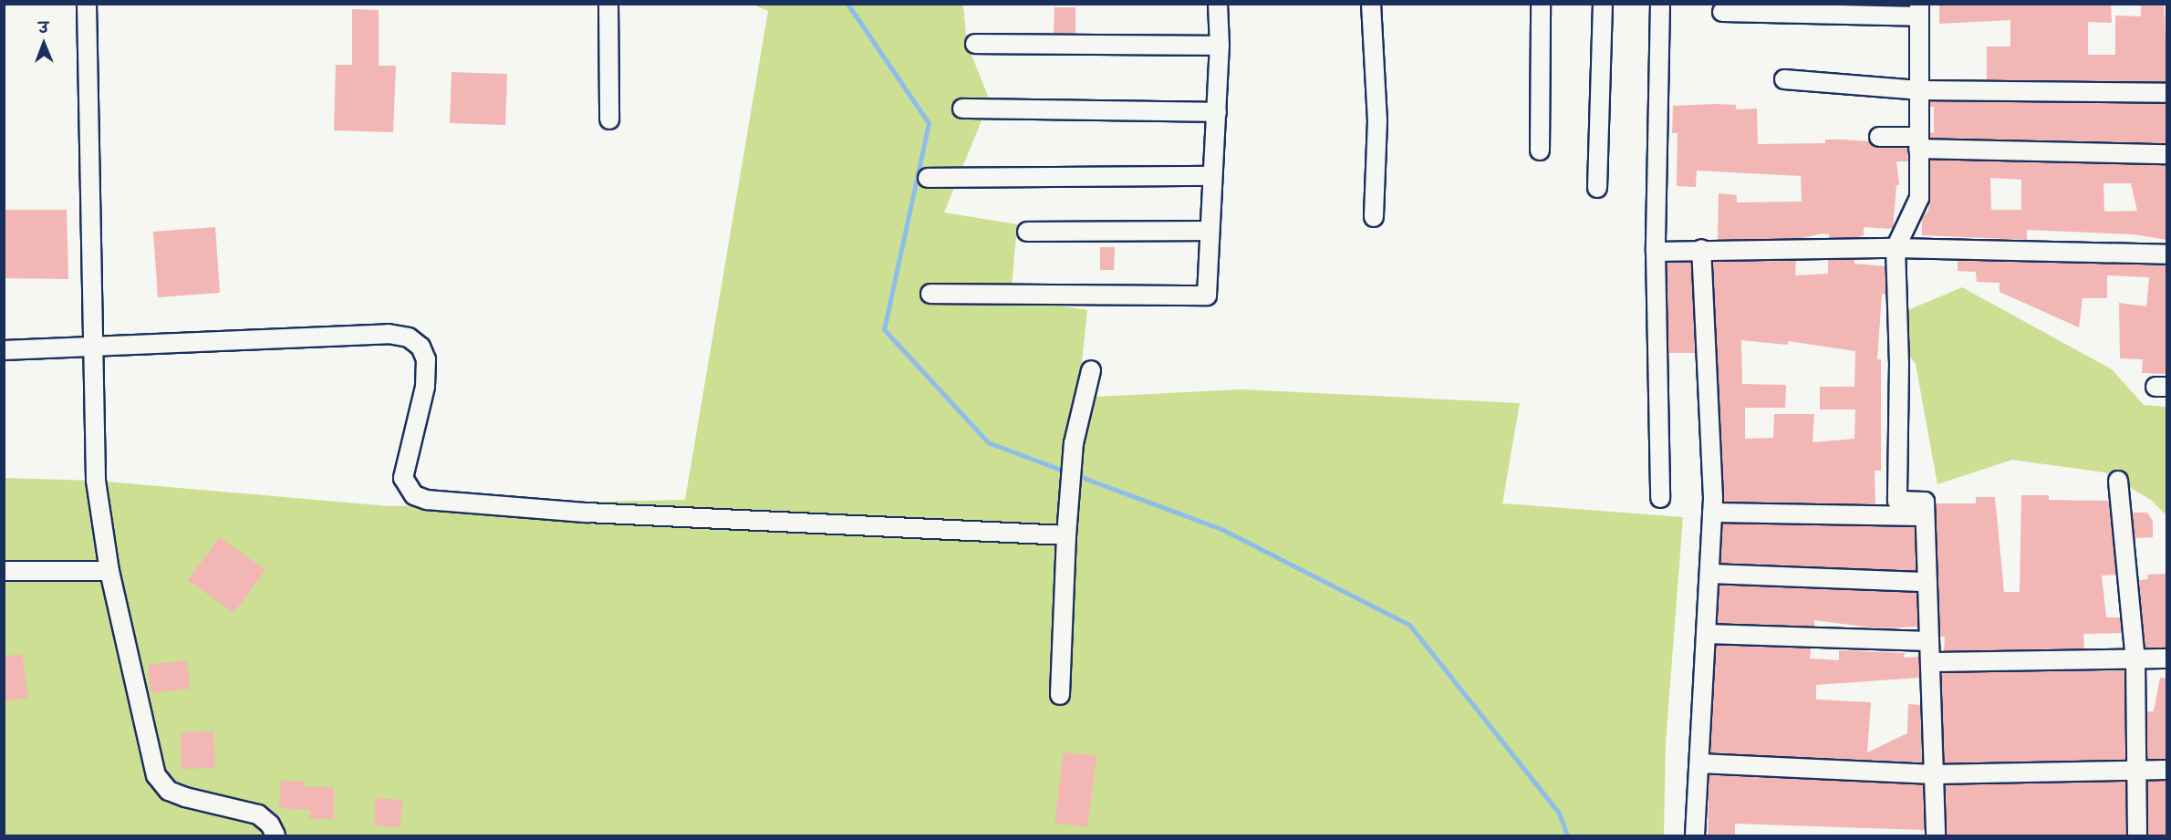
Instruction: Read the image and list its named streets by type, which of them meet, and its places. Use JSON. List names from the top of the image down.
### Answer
{
  "north": "top"
}
